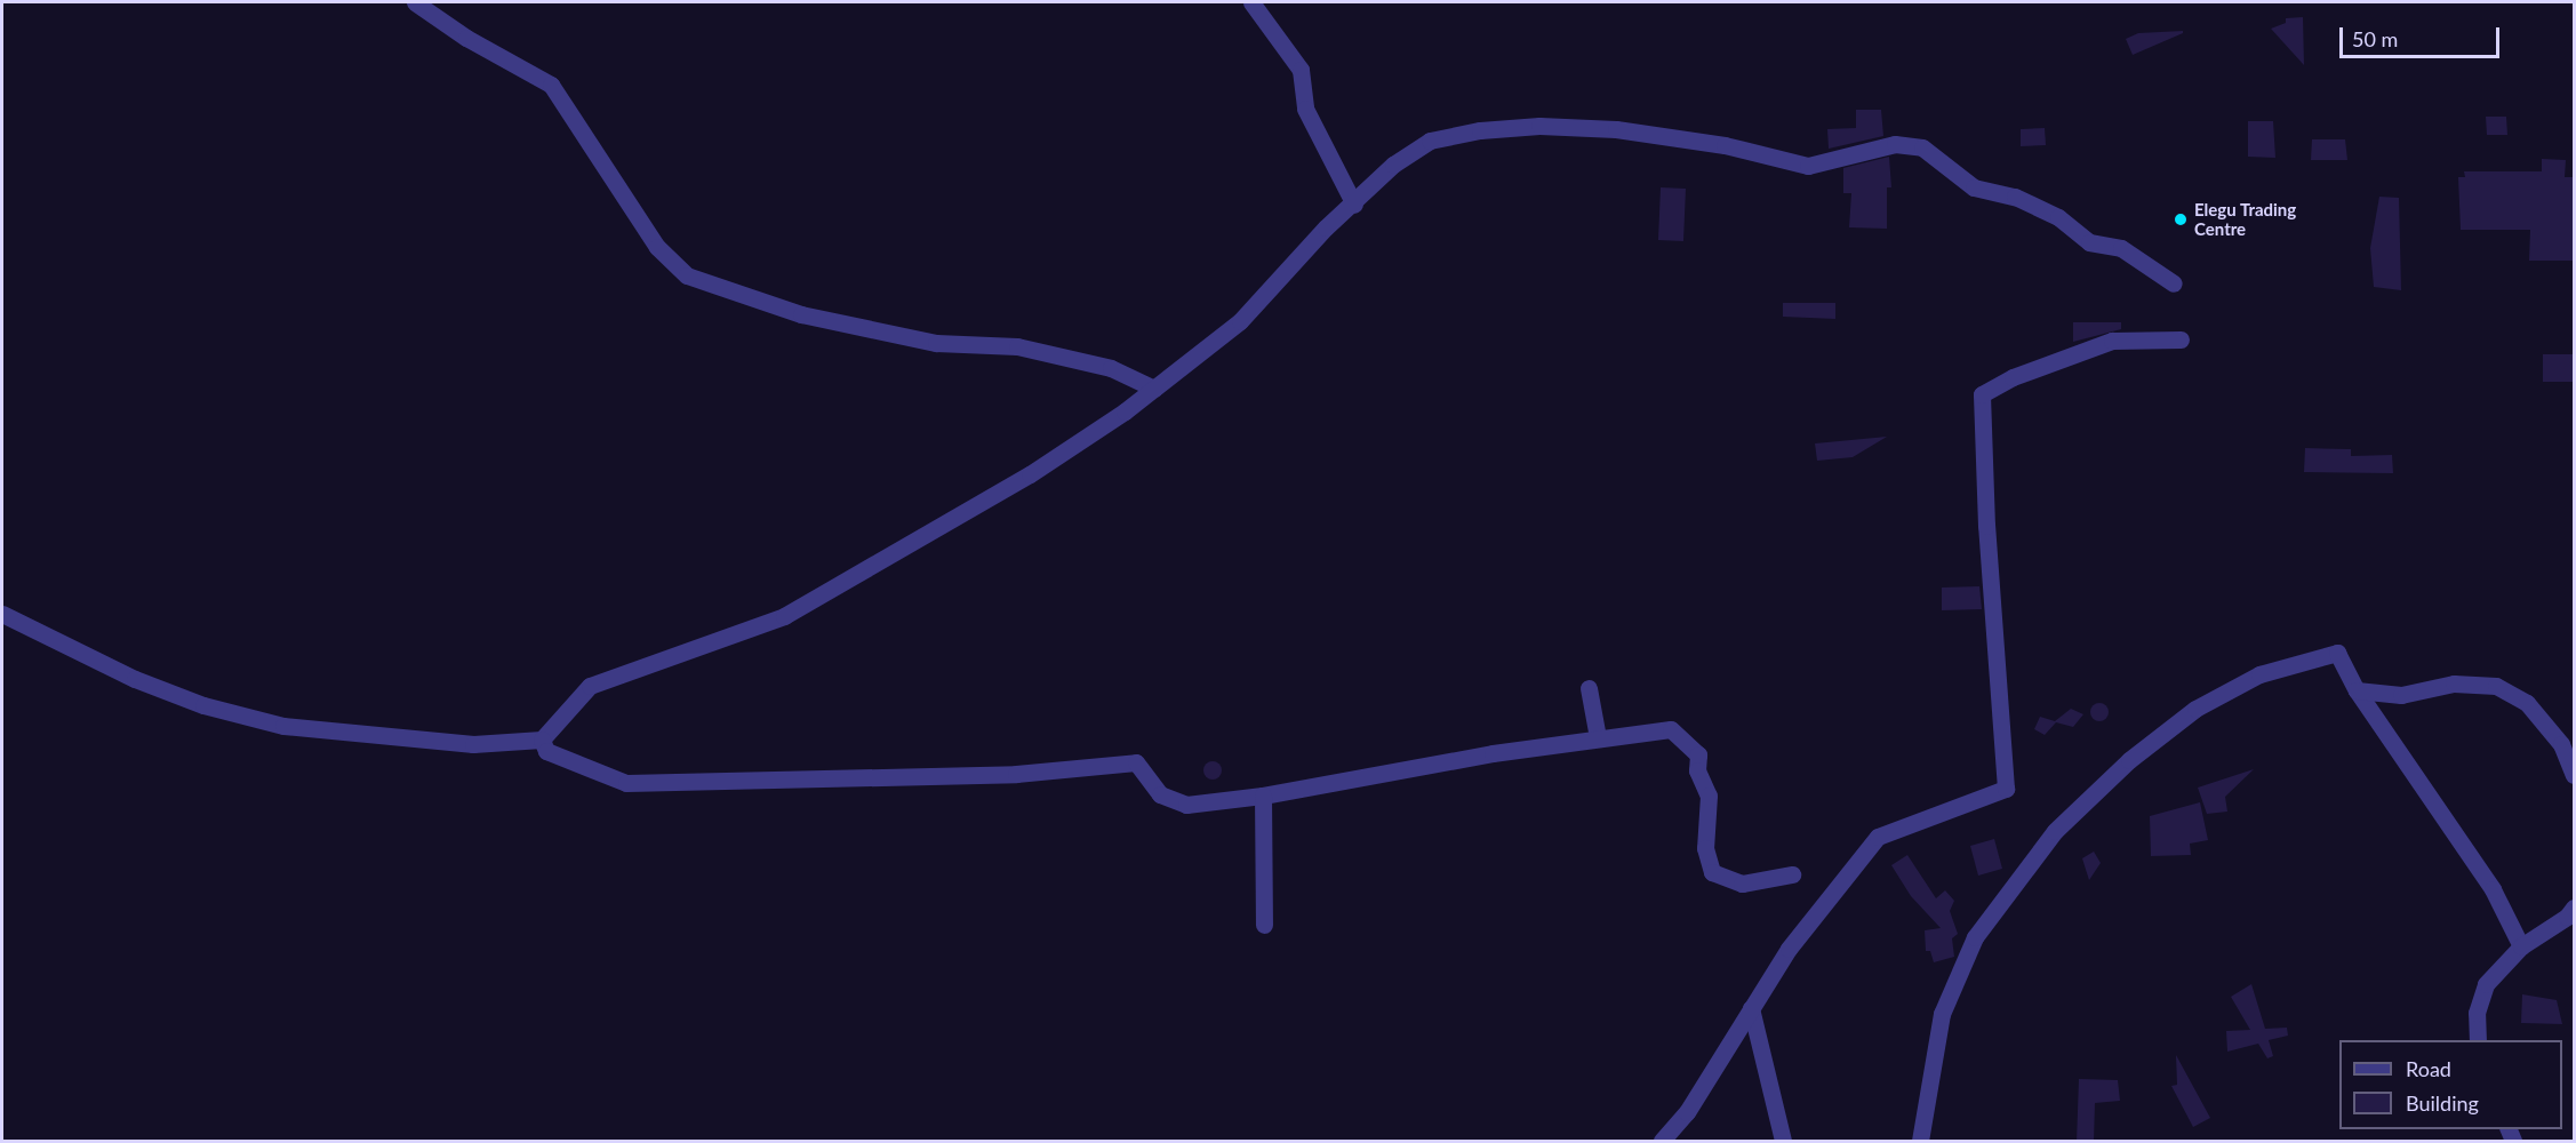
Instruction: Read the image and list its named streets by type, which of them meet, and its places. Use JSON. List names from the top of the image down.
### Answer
{
  "places": ["Elegu Trading Centre"],
  "legend": ["Road", "Building"],
  "scale_bar": "50 m"
}
